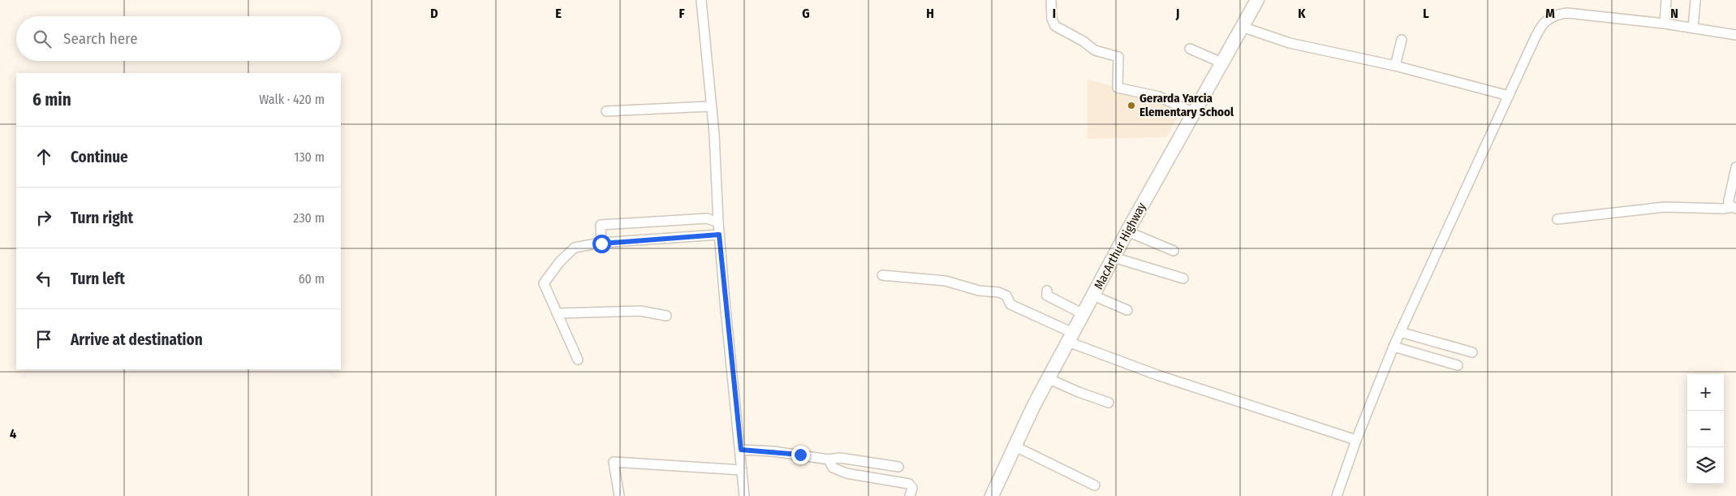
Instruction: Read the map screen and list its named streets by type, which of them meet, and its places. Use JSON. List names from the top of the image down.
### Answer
{
  "streets": {
    "highway": ["MacArthur Highway"]
  },
  "places": ["Gerarda Yarcia Elementary School"],
  "page": {
    "search": "Search here",
    "heading": ["6 min", "Walk · 420 m"],
    "list": [
      ["Continue", "130 m"],
      ["Turn right", "230 m"],
      ["Turn left", "60 m"],
      "Arrive at destination"
    ],
    "map_buttons": ["+", "−"]
  },
  "grid": {
    "columns": [
      "D",
      "E",
      "F",
      "G",
      "H",
      "I",
      "J",
      "K",
      "L",
      "M",
      "N"
    ],
    "rows": ["4"]
  }
}
